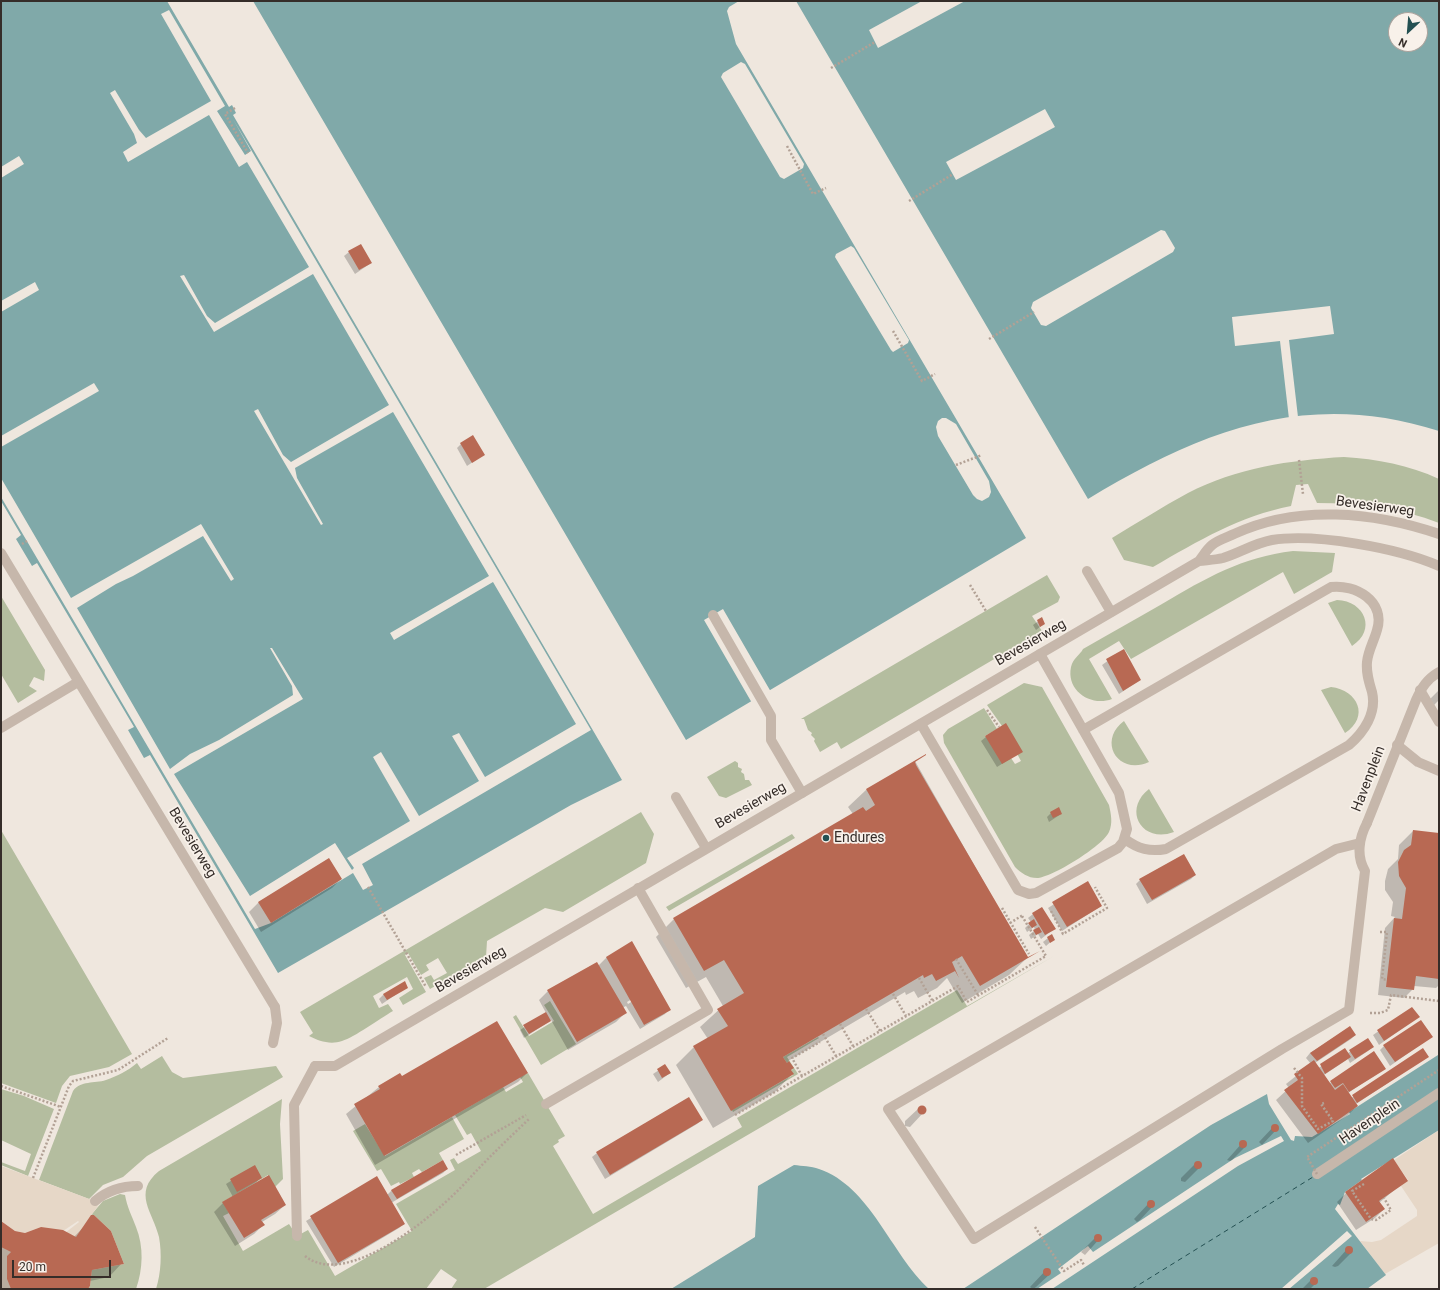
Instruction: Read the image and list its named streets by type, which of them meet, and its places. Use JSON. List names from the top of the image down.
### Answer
{
  "streets": {
    "street": ["Bevesierweg", "Havenplein"]
  },
  "places": ["Endures"],
  "scale_bar": "20 m",
  "north": "bottom left"
}
